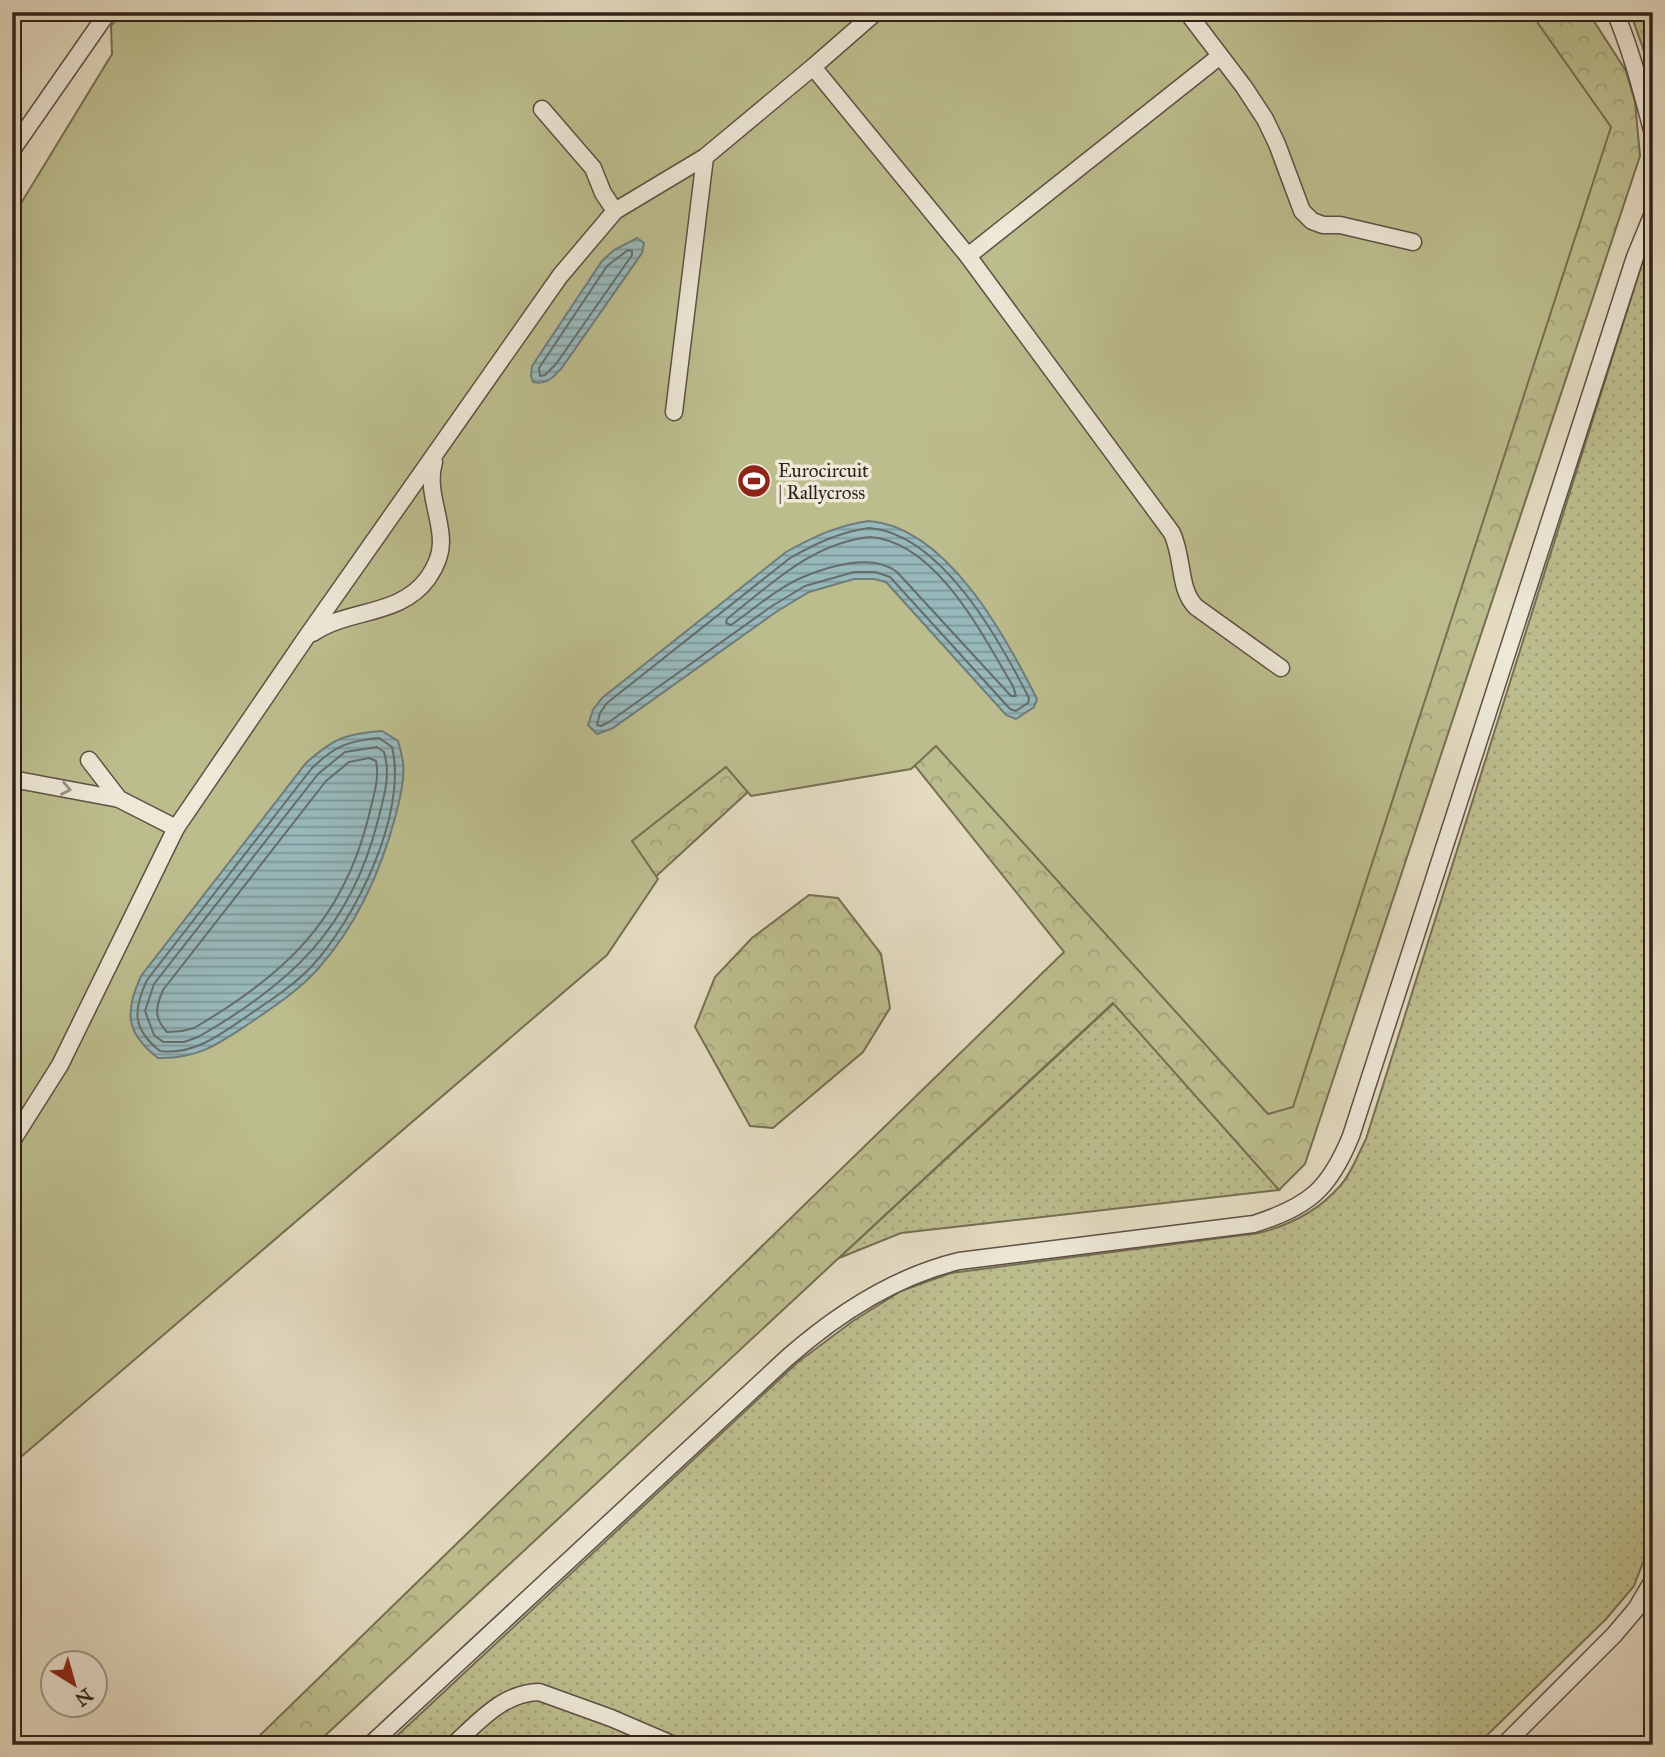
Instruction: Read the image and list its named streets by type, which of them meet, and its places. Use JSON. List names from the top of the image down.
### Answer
{
  "places": {
    "sports": ["Eurocircuit | Rallycross"]
  },
  "north": "bottom right"
}
